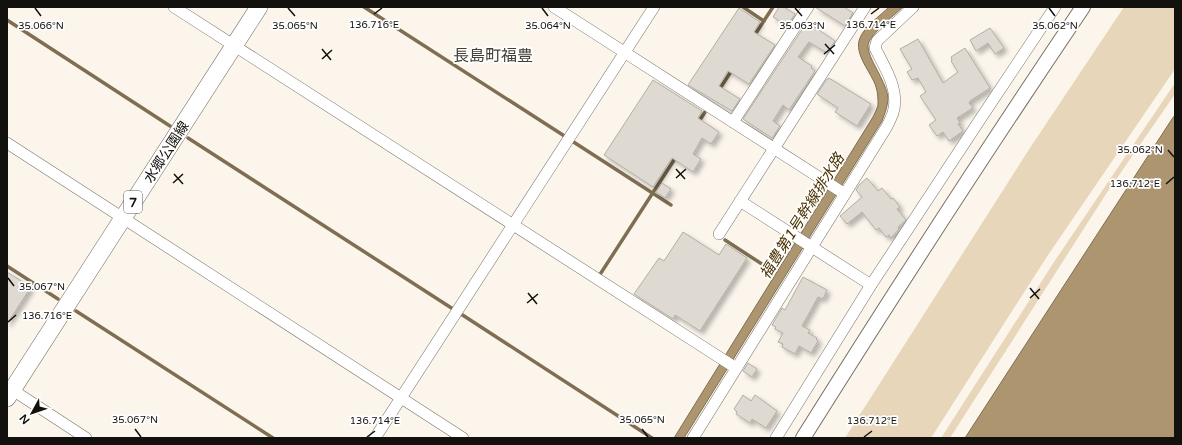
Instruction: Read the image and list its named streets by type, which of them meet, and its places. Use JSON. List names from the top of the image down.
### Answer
{
  "streets": {
    "main road": ["水郷公園線", "7"]
  },
  "districts": ["長島町福豊"],
  "water": ["福豊第1号幹線排水路"],
  "north": "bottom left",
  "coordinates": [
    "136.716°E",
    "136.714°E",
    "35.063°N",
    "35.062°N",
    "35.066°N",
    "35.065°N",
    "35.064°N",
    "136.712°E",
    "35.067°N"
  ]
}
